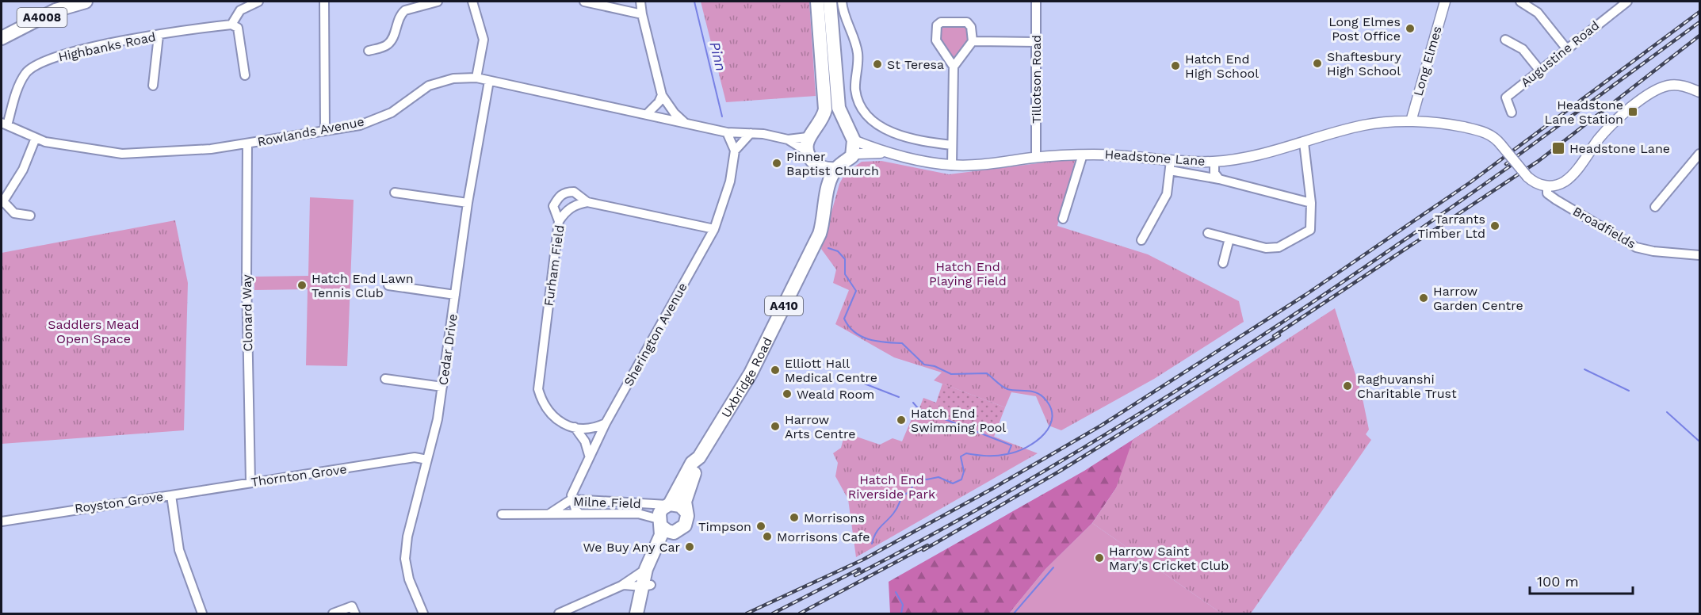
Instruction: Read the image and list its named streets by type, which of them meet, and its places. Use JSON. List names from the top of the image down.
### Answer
{
  "streets": {
    "main road": ["A4008", "A410", "Uxbridge Road"],
    "street": [
      "Highbanks Road",
      "Augustine Road",
      "Long Elmes",
      "Tillotson Road",
      "Rowlands Avenue",
      "Headstone Lane",
      "Broadfields",
      "Furham Field",
      "Clonard Way",
      "Sherington Avenue",
      "Cedar Drive",
      "Thornton Grove",
      "Royston Grove",
      "Milne Field"
    ]
  },
  "crossings": [
    ["Highbanks Road", "Rowlands Avenue"],
    ["Long Elmes", "Headstone Lane"],
    ["Tillotson Road", "Headstone Lane"],
    ["Rowlands Avenue", "Headstone Lane"],
    ["Rowlands Avenue", "Clonard Way"],
    ["Rowlands Avenue", "Cedar Drive"],
    ["Rowlands Avenue", "Uxbridge Road"],
    ["Headstone Lane", "Broadfields"],
    ["Headstone Lane", "Uxbridge Road"],
    ["Furham Field", "Sherington Avenue"],
    ["Clonard Way", "Thornton Grove"],
    ["Sherington Avenue", "Milne Field"],
    ["Cedar Drive", "Thornton Grove"],
    ["Uxbridge Road", "Milne Field"],
    ["Thornton Grove", "Royston Grove"]
  ],
  "water": ["Pinn"],
  "parks": ["Hatch End Playing Field", "Saddlers Mead Open Space", "Hatch End Riverside Park"],
  "places": {
    "other": [
      "Long Elmes Post Office",
      "Shaftesbury High School",
      "St Teresa",
      "Hatch End High School",
      "Pinner Baptist Church",
      "Tarrants Timber Ltd",
      "Hatch End Lawn Tennis Club",
      "Harrow Garden Centre",
      "Elliott Hall Medical Centre",
      "Raghuvanshi Charitable Trust",
      "Weald Room",
      "Hatch End Swimming Pool",
      "Harrow Arts Centre",
      "Morrisons",
      "Timpson",
      "Morrisons Cafe",
      "We Buy Any Car",
      "Harrow Saint Mary's Cricket Club"
    ],
    "transit": ["Headstone Lane Station", "Headstone Lane"]
  },
  "scale_bar": "100 m"
}
